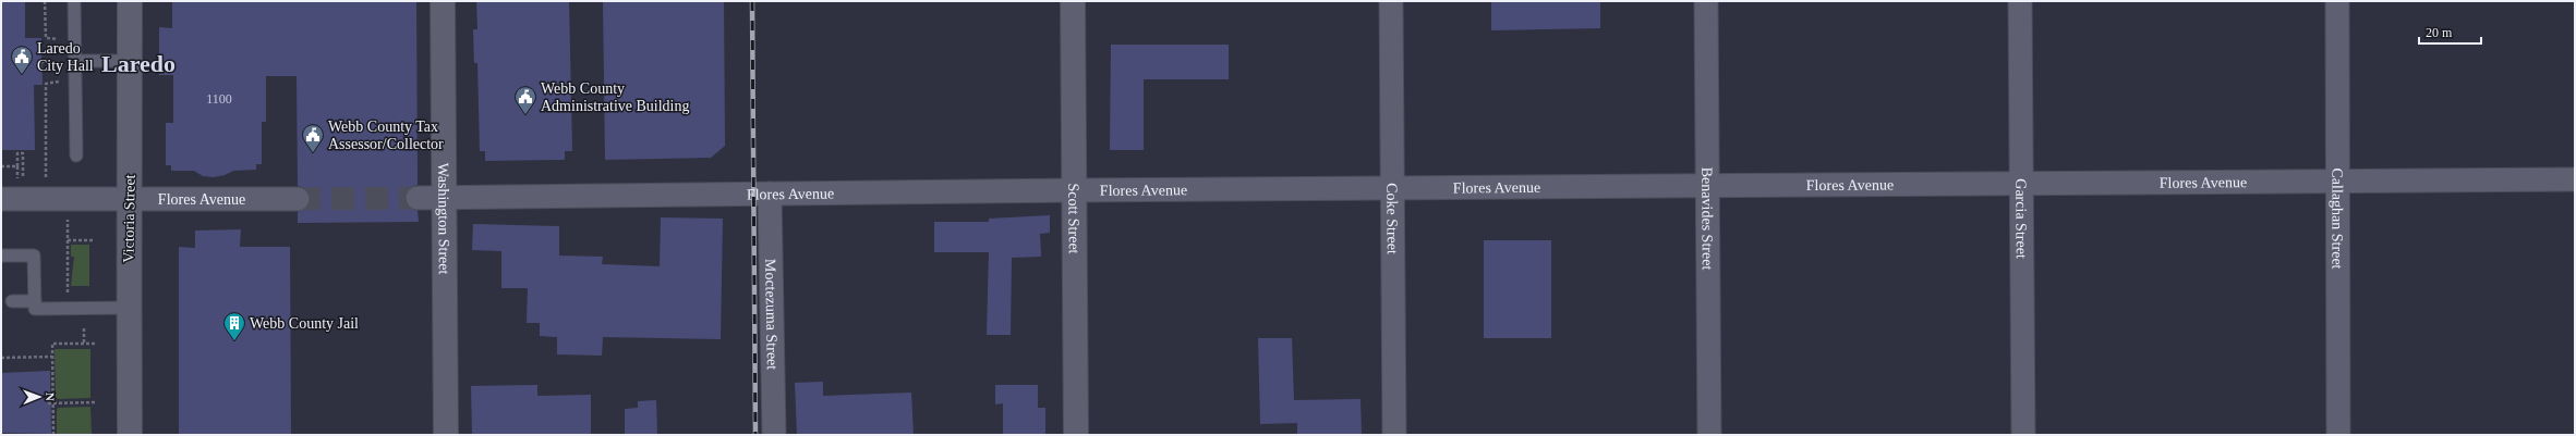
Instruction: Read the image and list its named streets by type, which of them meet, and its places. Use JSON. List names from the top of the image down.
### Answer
{
  "streets": {
    "main road": ["Washington Street", "Scott Street", "Victoria Street"],
    "street": [
      "Flores Avenue",
      "Coke Street",
      "Benavides Street",
      "Callaghan Street",
      "Garcia Street",
      "Moctezuma Street"
    ]
  },
  "crossings": [
    ["Flores Avenue", "Washington Street"],
    ["Flores Avenue", "Scott Street"],
    ["Flores Avenue", "Coke Street"],
    ["Flores Avenue", "Benavides Street"],
    ["Flores Avenue", "Callaghan Street"],
    ["Flores Avenue", "Victoria Street"],
    ["Flores Avenue", "Garcia Street"],
    ["Flores Avenue", "Moctezuma Street"]
  ],
  "districts": ["Laredo"],
  "places": {
    "public building": ["Laredo City Hall", "Webb County Administrative Building", "Webb County Tax Assessor/Collector"],
    "building": ["Webb County Jail"]
  },
  "house_numbers": ["1100"],
  "scale_bar": "20 m",
  "north": "right"
}
